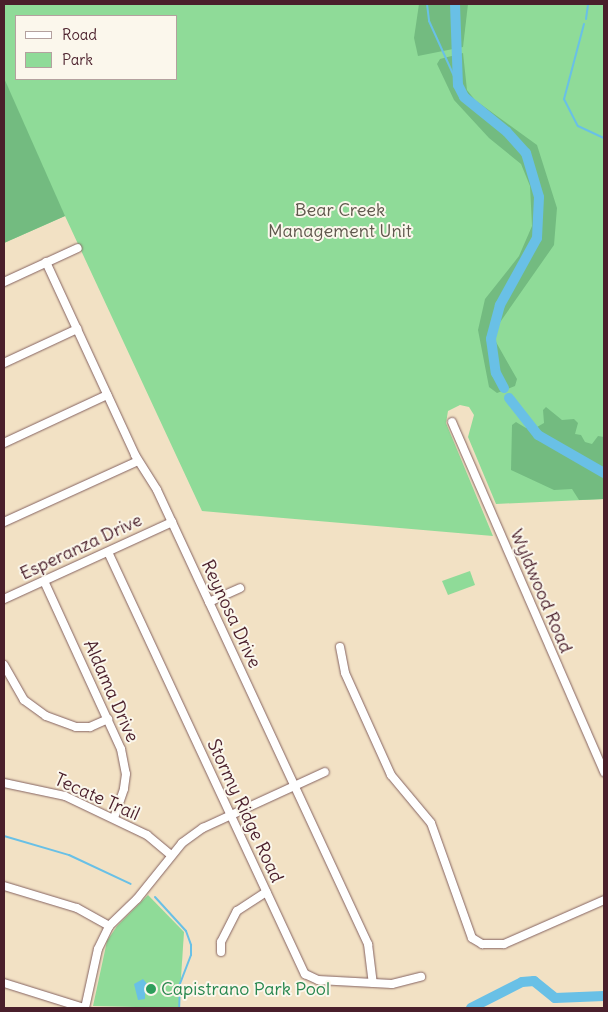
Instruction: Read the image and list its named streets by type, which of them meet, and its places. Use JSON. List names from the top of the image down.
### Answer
{
  "streets": {
    "street": [
      "Esperanza Drive",
      "Wyldwood Road",
      "Reynosa Drive",
      "Aldama Drive",
      "Tecate Trail",
      "Stormy Ridge Road"
    ]
  },
  "crossings": [
    ["Esperanza Drive", "Reynosa Drive"],
    ["Esperanza Drive", "Aldama Drive"],
    ["Esperanza Drive", "Stormy Ridge Road"],
    ["Reynosa Drive", "Stormy Ridge Road"],
    ["Aldama Drive", "Tecate Trail"]
  ],
  "parks": ["Bear Creek Management Unit"],
  "places": ["Capistrano Park Pool"],
  "legend": ["Road", "Park"]
}
